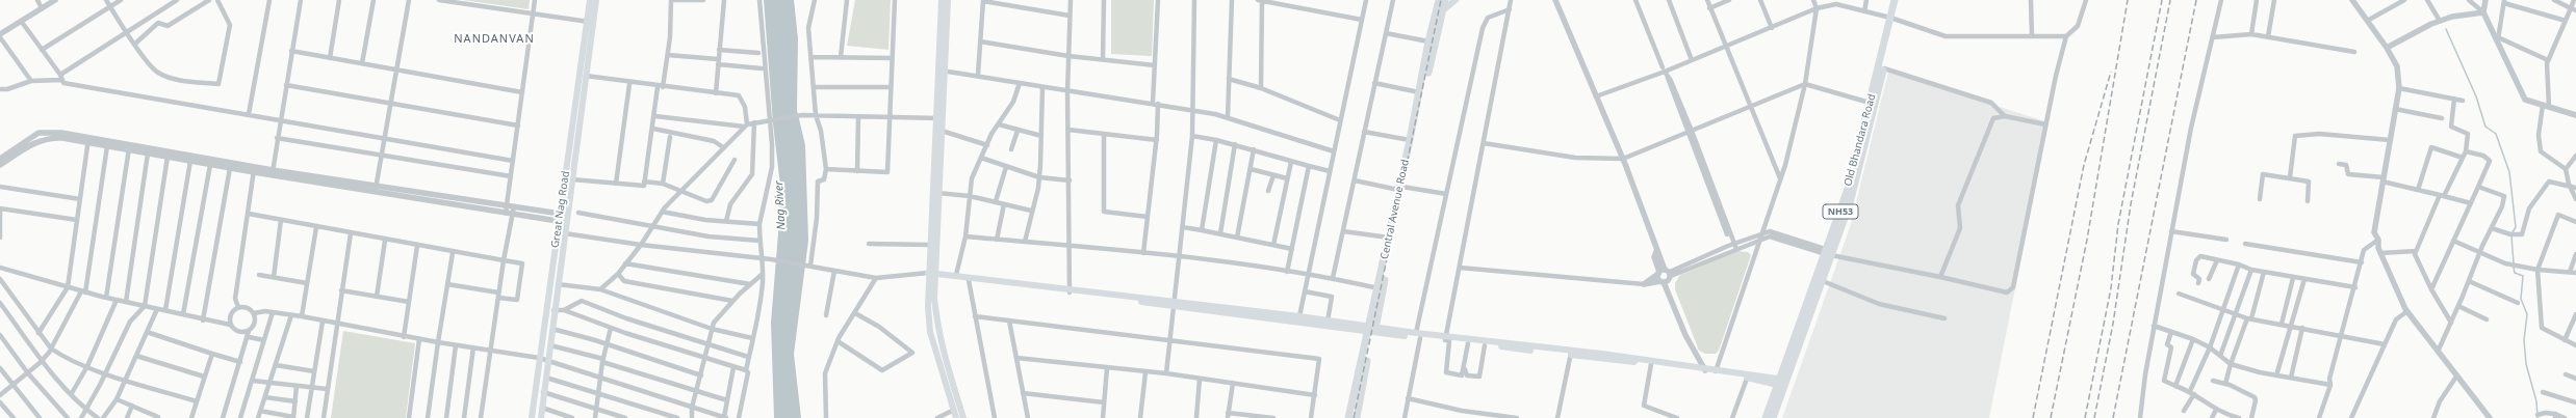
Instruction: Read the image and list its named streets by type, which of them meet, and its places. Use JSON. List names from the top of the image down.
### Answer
{
  "streets": {
    "main road": [
      "Old Bhandara Road",
      "Great Nag Road",
      "Central Avenue Road",
      "NH53"
    ]
  },
  "crossings": [
    ["Old Bhandara Road", "NH53"]
  ],
  "districts": ["NANDANVAN"],
  "water": ["Nag River"]
}
